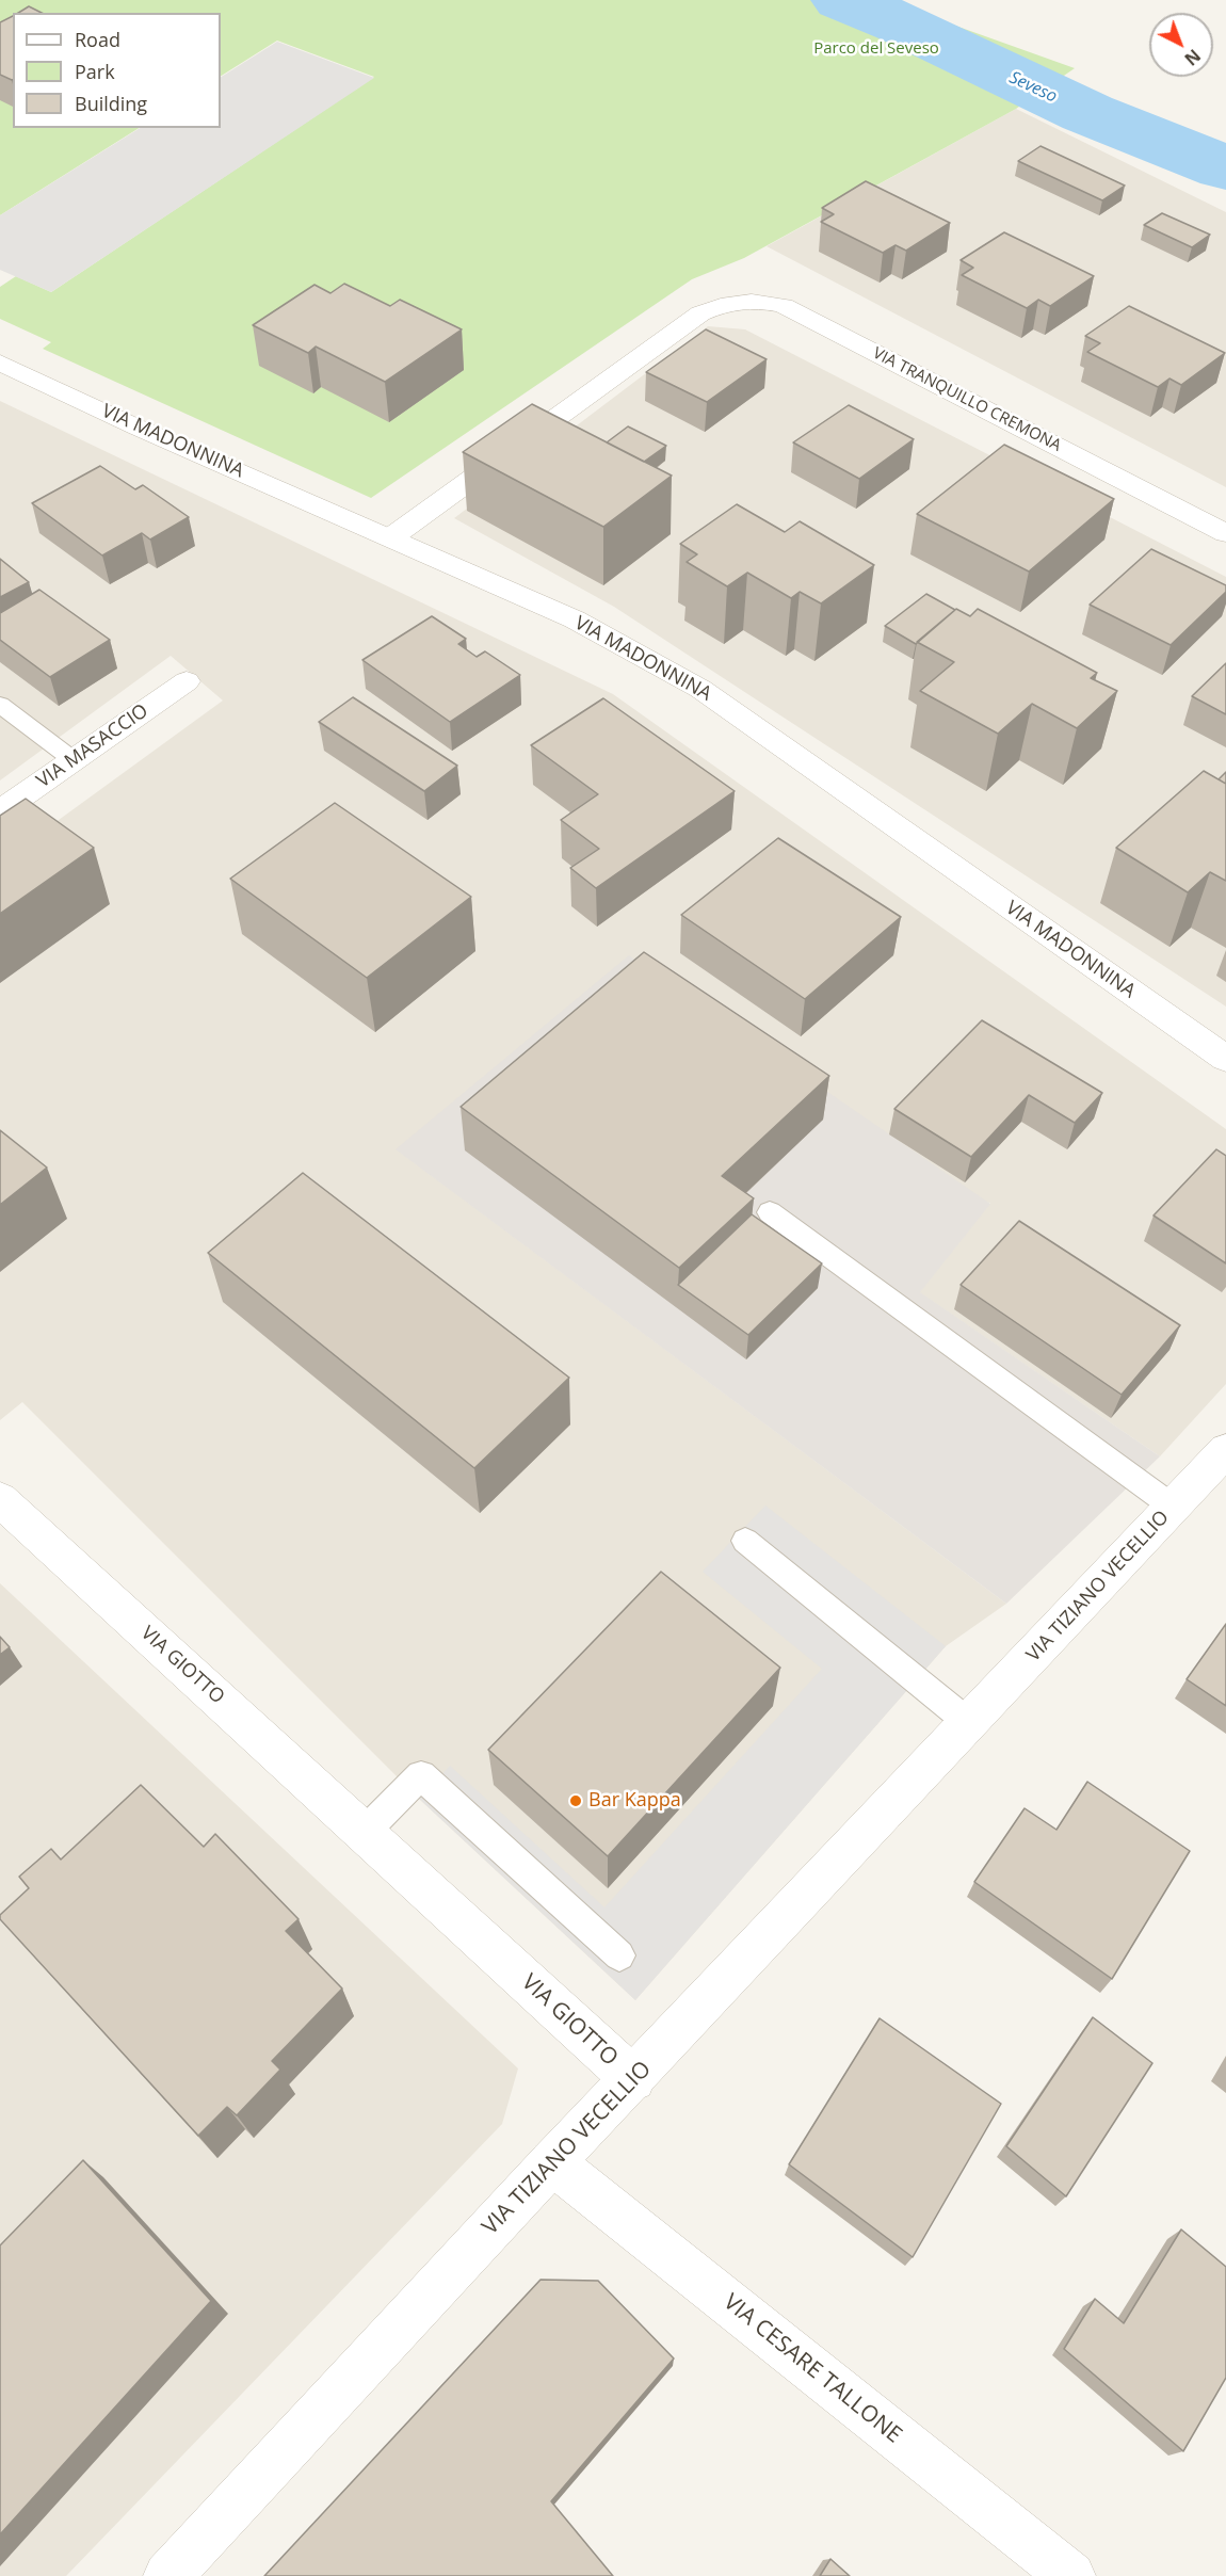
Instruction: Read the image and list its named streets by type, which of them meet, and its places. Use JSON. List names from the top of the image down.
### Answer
{
  "streets": {
    "street": [
      "VIA TRANQUILLO CREMONA",
      "VIA MADONNINA",
      "VIA MASACCIO",
      "VIA TIZIANO VECELLIO",
      "VIA GIOTTO",
      "VIA CESARE TALLONE"
    ]
  },
  "crossings": [
    ["VIA TRANQUILLO CREMONA", "VIA MADONNINA"],
    ["VIA TIZIANO VECELLIO", "VIA GIOTTO"],
    ["VIA TIZIANO VECELLIO", "VIA CESARE TALLONE"]
  ],
  "water": ["Seveso"],
  "parks": ["Parco del Seveso"],
  "places": ["Bar Kappa"],
  "legend": ["Road", "Park", "Building"],
  "north": "bottom right"
}
